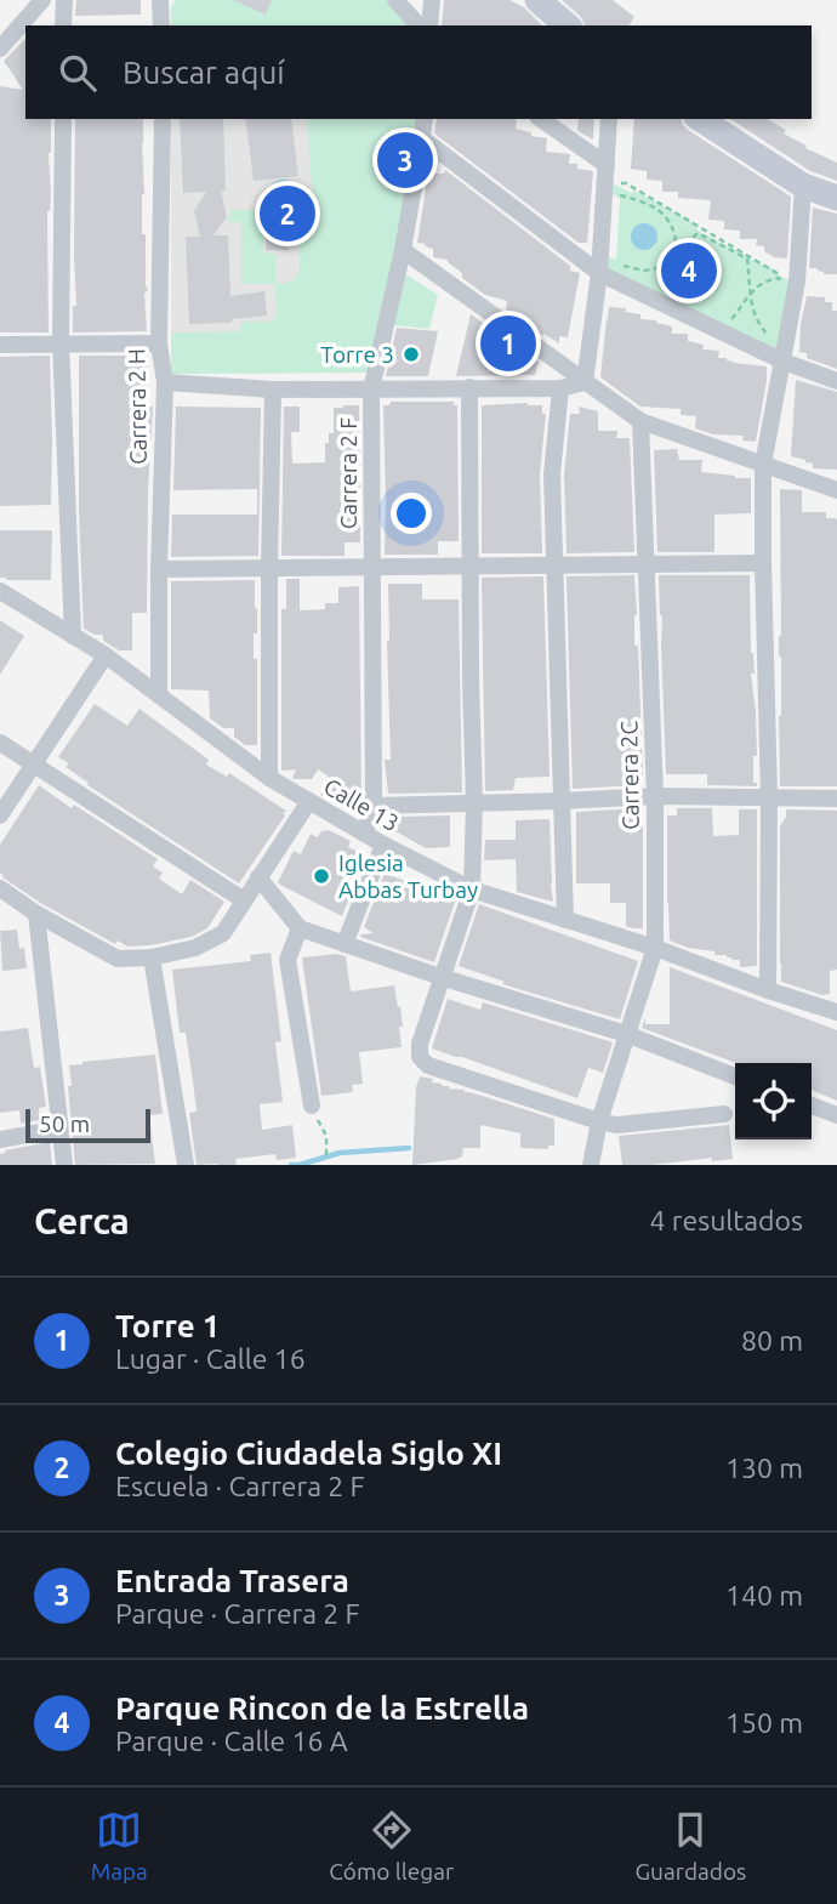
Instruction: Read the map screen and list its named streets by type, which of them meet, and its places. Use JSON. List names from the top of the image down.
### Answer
{
  "streets": {
    "street": [
      "Carrera 2 H",
      "Carrera 2 F",
      "Carrera 2C",
      "Calle 13"
    ]
  },
  "crossings": [
    ["Carrera 2 H", "Calle 13"],
    ["Carrera 2 F", "Calle 13"],
    ["Carrera 2C", "Calle 13"]
  ],
  "places": ["Torre 3", "Iglesia Abbas Turbay"],
  "scale_bar": "50 m",
  "page": {
    "search": "Buscar aquí",
    "pins": [
      "3",
      "2",
      "4",
      "1"
    ],
    "scale": "50 m",
    "heading": ["Cerca", "4 resultados"],
    "list": [
      {
        "mark": "1",
        "name": "Torre 1",
        "note": "Lugar · Calle 16",
        "value": "80 m"
      },
      {
        "mark": "2",
        "name": "Colegio Ciudadela Siglo XI",
        "note": "Escuela · Carrera 2 F",
        "value": "130 m"
      },
      {
        "mark": "3",
        "name": "Entrada Trasera",
        "note": "Parque · Carrera 2 F",
        "value": "140 m"
      },
      {
        "mark": "4",
        "name": "Parque Rincon de la Estrella",
        "note": "Parque · Calle 16 A",
        "value": "150 m"
      }
    ],
    "nav": ["Mapa", "Cómo llegar", "Guardados"]
  }
}
